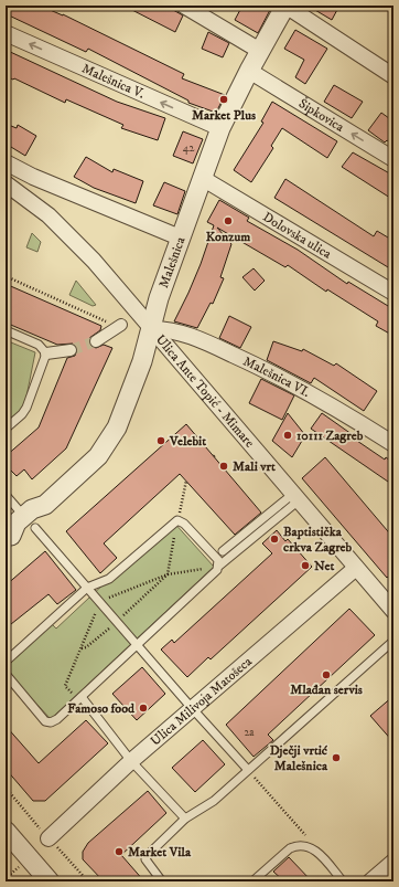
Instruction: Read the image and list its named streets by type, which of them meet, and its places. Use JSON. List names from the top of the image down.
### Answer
{
  "streets": {
    "street": [
      "Malešnica V.",
      "Šipkovica",
      "Dolovska ulica",
      "Malešnica",
      "Malešnica VI.",
      "Ulica Ante Topić - Mimare",
      "Ulica Milivoja Matošeca"
    ]
  },
  "crossings": [
    ["Malešnica V.", "Malešnica"],
    ["Šipkovica", "Malešnica"],
    ["Dolovska ulica", "Malešnica"],
    ["Malešnica", "Malešnica VI."],
    ["Malešnica", "Ulica Ante Topić - Mimare"],
    ["Malešnica VI.", "Ulica Ante Topić - Mimare"],
    ["Ulica Ante Topić - Mimare", "Ulica Milivoja Matošeca"]
  ],
  "places": [
    "Market Plus",
    "Konzum",
    "10111 Zagreb",
    "Velebit",
    "Mali vrt",
    "Baptistička crkva Zagreb",
    "Net",
    "Mlađan servis",
    "Famoso food",
    "Dječji vrtić Malešnica",
    "Market Vila"
  ],
  "house_numbers": ["42", "2a"]
}
